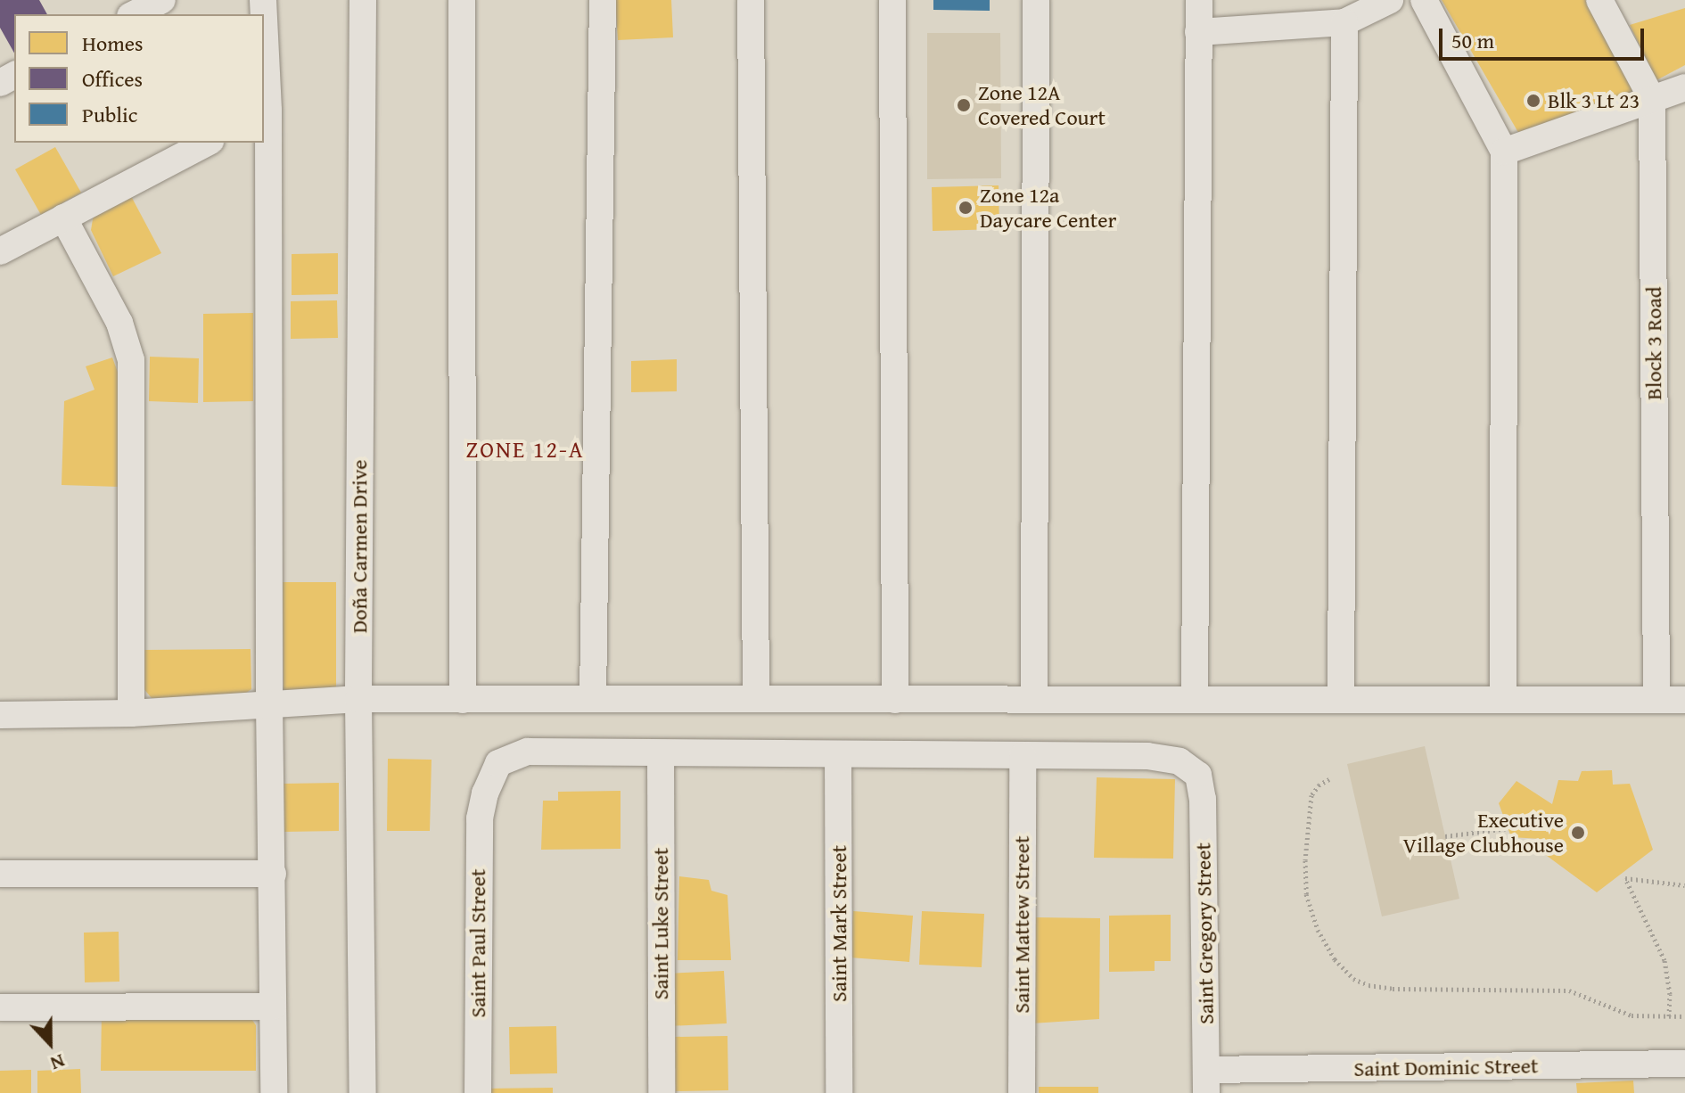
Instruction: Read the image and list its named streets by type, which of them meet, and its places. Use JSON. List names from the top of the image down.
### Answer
{
  "streets": {
    "street": [
      "Block 3 Road",
      "Doña Carmen Drive",
      "Saint Luke Street",
      "Saint Mark Street",
      "Saint Mattew Street",
      "Saint Gregory Street",
      "Saint Paul Street",
      "Saint Dominic Street"
    ]
  },
  "crossings": [
    ["Saint Luke Street", "Saint Paul Street"],
    ["Saint Mark Street", "Saint Paul Street"],
    ["Saint Mattew Street", "Saint Paul Street"],
    ["Saint Gregory Street", "Saint Paul Street"],
    ["Saint Gregory Street", "Saint Dominic Street"]
  ],
  "districts": ["ZONE 12-A"],
  "places": [
    "Blk 3 Lt 23",
    "Zone 12A Covered Court",
    "Zone 12a Daycare Center",
    "Executive Village Clubhouse"
  ],
  "legend": ["Homes", "Offices", "Public"],
  "scale_bar": "50 m",
  "north": "bottom"
}
